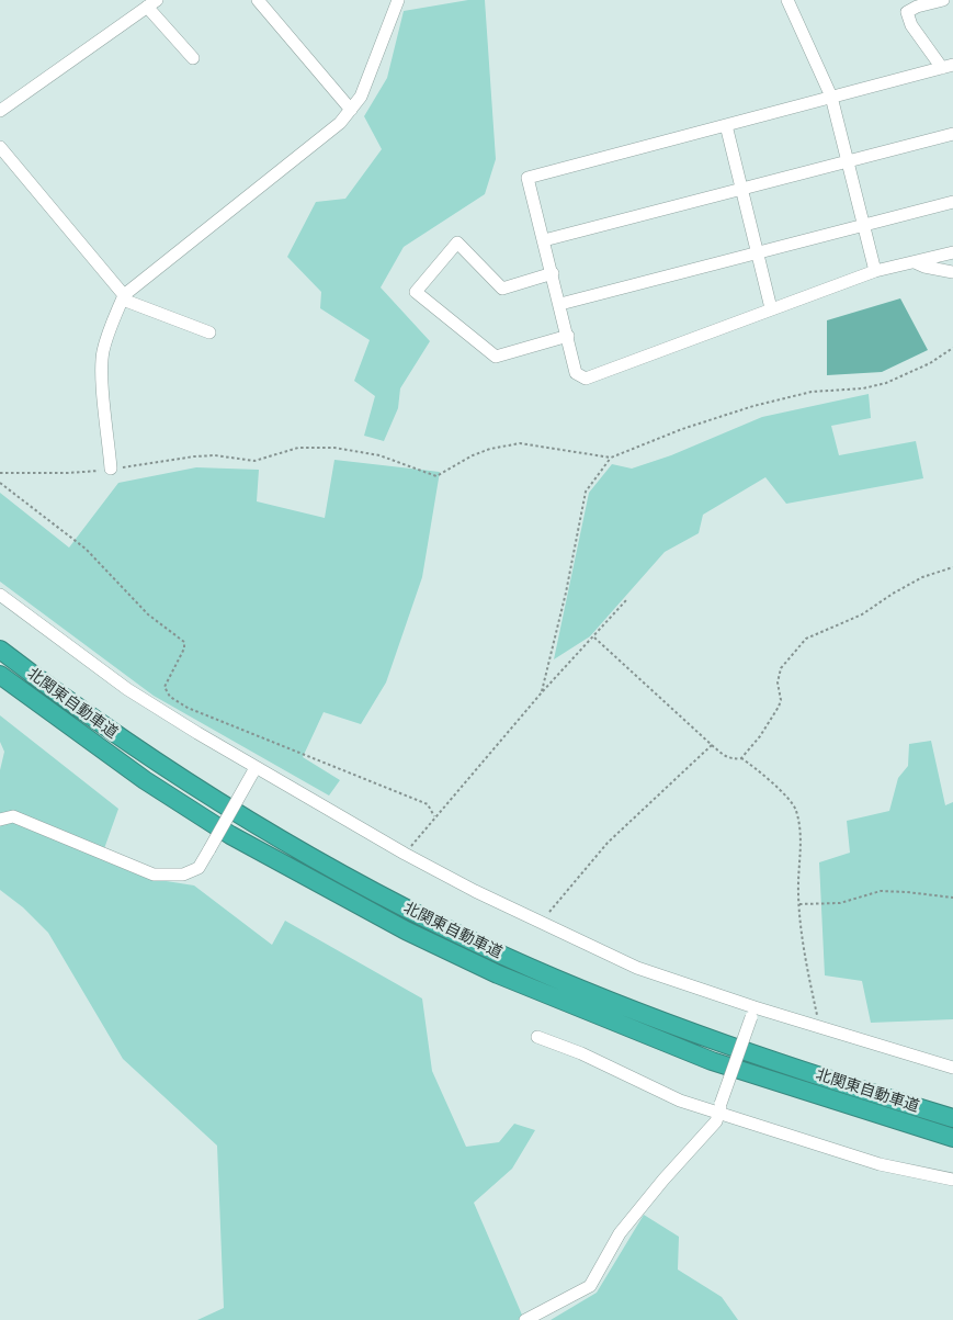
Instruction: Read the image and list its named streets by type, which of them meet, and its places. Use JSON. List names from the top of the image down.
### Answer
{
  "streets": {
    "highway": ["北関東自動車道"]
  }
}
